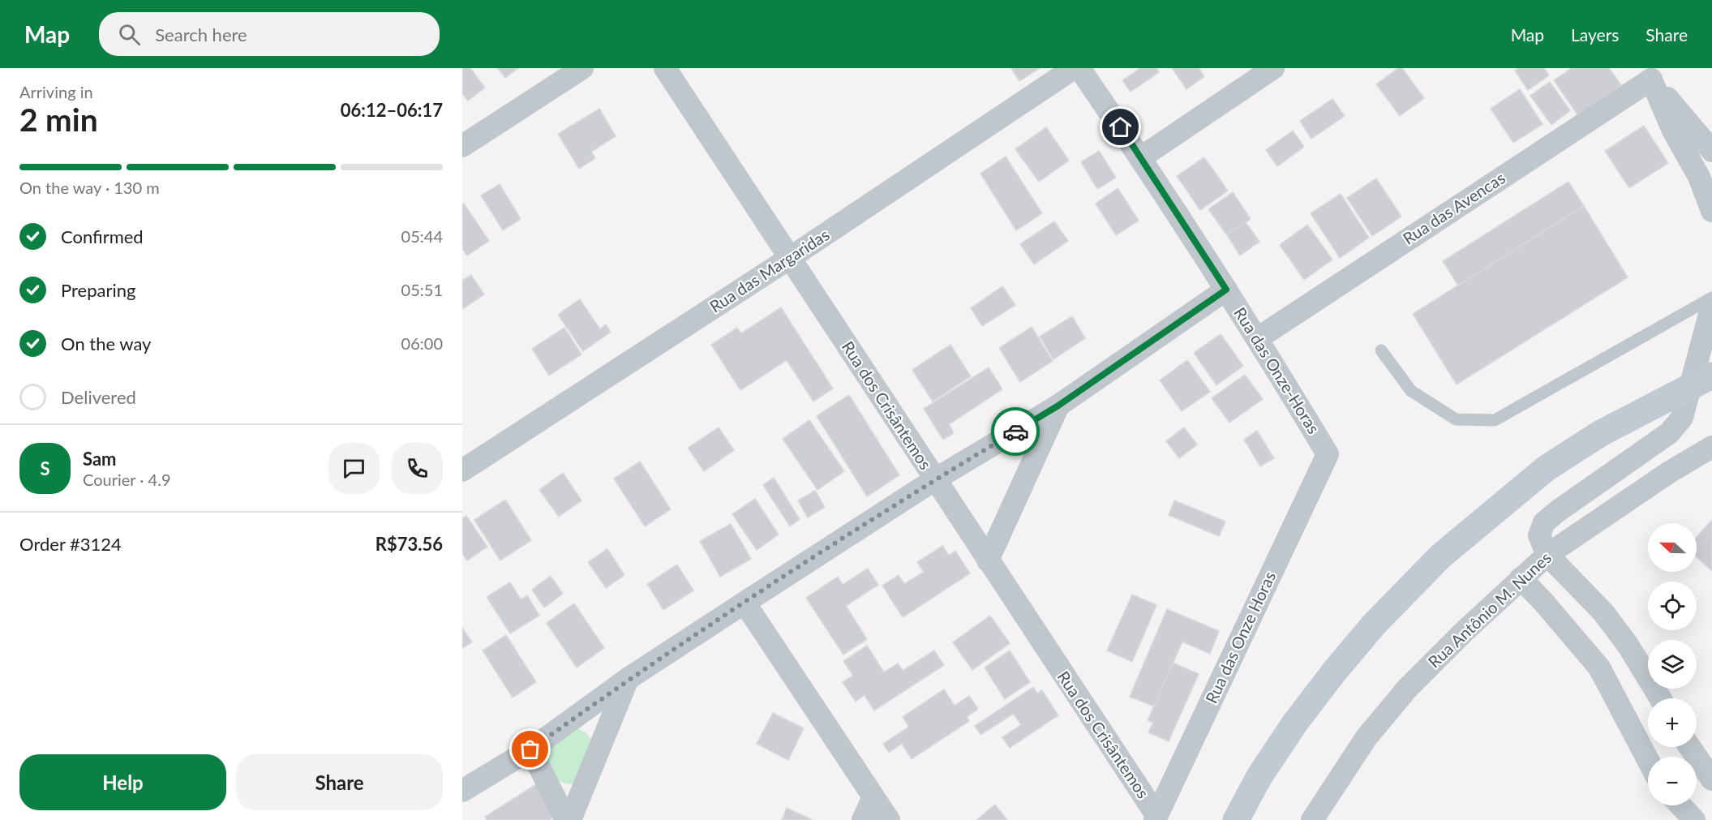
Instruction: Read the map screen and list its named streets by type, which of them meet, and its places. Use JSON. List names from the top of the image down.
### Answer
{
  "streets": {
    "street": [
      "Rua das Avencas",
      "Rua das Margaridas",
      "Rua das Onze-Horas",
      "Rua dos Crisântemos",
      "Rua Antônio M. Nunes",
      "Rua das Onze Horas"
    ]
  },
  "crossings": [
    ["Rua das Avencas", "Rua das Onze-Horas"],
    ["Rua das Margaridas", "Rua dos Crisântemos"],
    ["Rua das Onze-Horas", "Rua das Onze Horas"],
    ["Rua dos Crisântemos", "Rua das Onze Horas"]
  ],
  "north": "left",
  "page": {
    "header": "Map",
    "search": "Search here",
    "nav": ["Map", "Layers", "Share"],
    "heading": ["2 min", "Arriving in", "06:12–06:17"],
    "panel": [
      "Sam",
      "Courier · 4.9",
      "Order #3124",
      "R$73.56"
    ],
    "bar": "On the way · 130 m",
    "list": [
      ["Confirmed", "05:44"],
      ["Preparing", "05:51"],
      ["On the way", "06:00"],
      "Delivered"
    ],
    "round": "S",
    "map_buttons": ["+", "−"],
    "buttons": ["Help", "Share"]
  }
}
